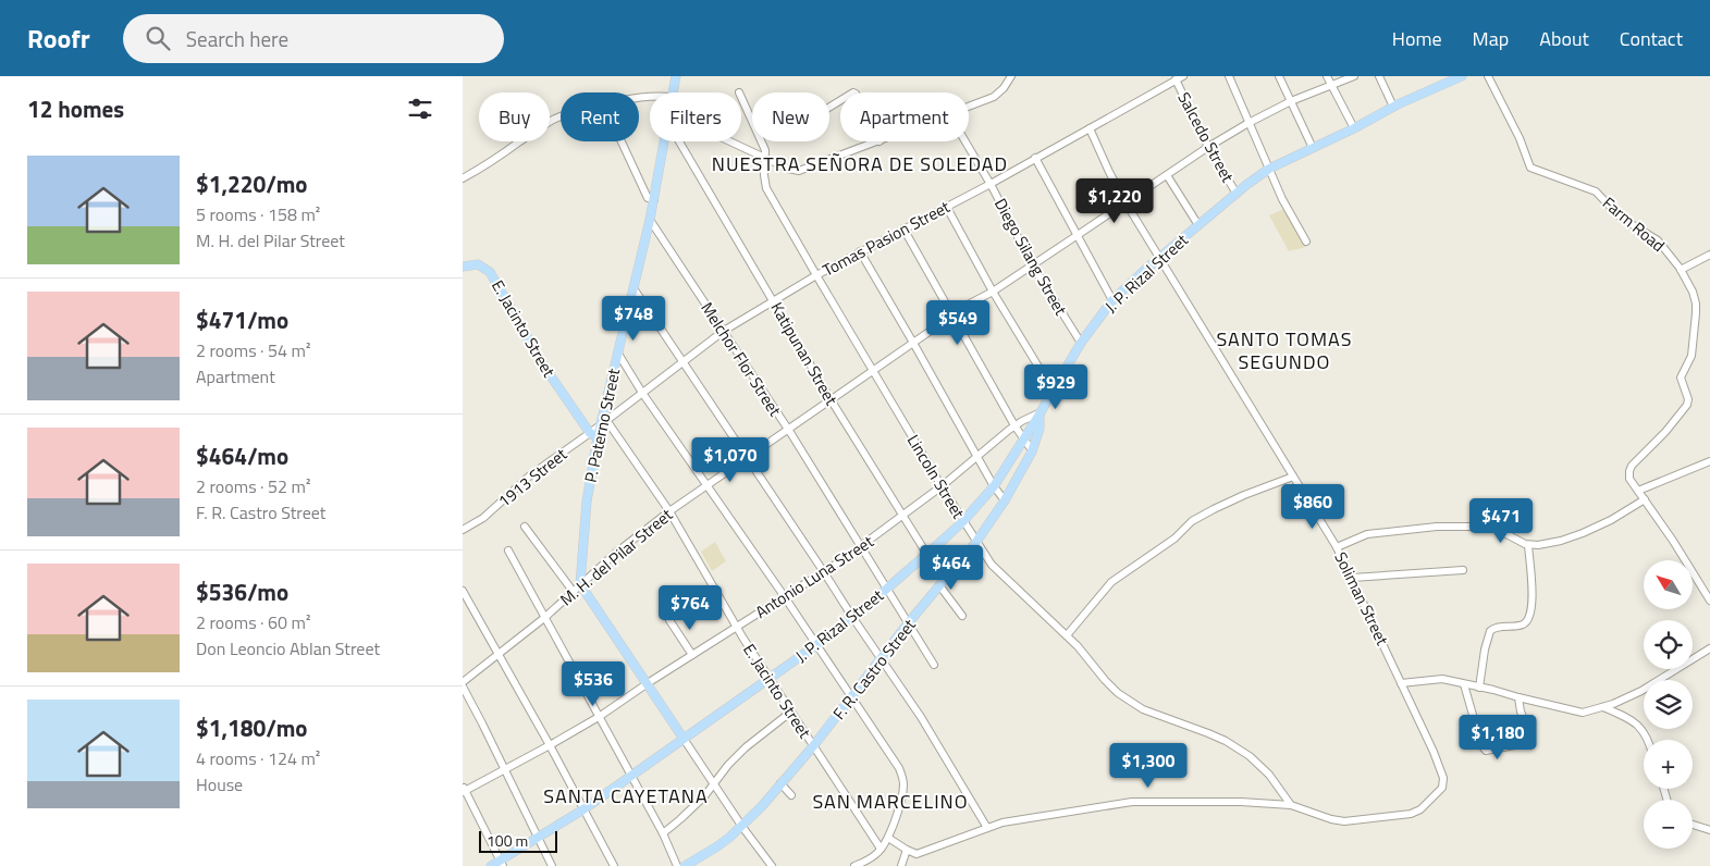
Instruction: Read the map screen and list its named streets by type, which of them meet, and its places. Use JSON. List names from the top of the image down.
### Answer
{
  "streets": {
    "main road": [
      "J. P. Rizal Street",
      "E. Jacinto Street",
      "P. Paterno Street",
      "F. R. Castro Street"
    ],
    "street": [
      "Salcedo Street",
      "Farm Road",
      "Tomas Pasion Street",
      "Diego Silang Street",
      "Katipunan Street",
      "Melchor Flor Street",
      "Lincoln Street",
      "1913 Street",
      "M. H. del Pilar Street",
      "Antonio Luna Street",
      "Soliman Street"
    ]
  },
  "crossings": [
    ["Salcedo Street", "Tomas Pasion Street"],
    ["Salcedo Street", "J. P. Rizal Street"],
    ["Salcedo Street", "M. H. del Pilar Street"],
    ["Tomas Pasion Street", "Diego Silang Street"],
    ["Tomas Pasion Street", "E. Jacinto Street"],
    ["Tomas Pasion Street", "Katipunan Street"],
    ["Tomas Pasion Street", "Melchor Flor Street"],
    ["Tomas Pasion Street", "P. Paterno Street"],
    ["Tomas Pasion Street", "Lincoln Street"],
    ["Tomas Pasion Street", "Soliman Street"],
    ["Diego Silang Street", "J. P. Rizal Street"],
    ["Diego Silang Street", "M. H. del Pilar Street"],
    ["J. P. Rizal Street", "E. Jacinto Street"],
    ["J. P. Rizal Street", "Katipunan Street"],
    ["J. P. Rizal Street", "Melchor Flor Street"],
    ["J. P. Rizal Street", "Lincoln Street"],
    ["J. P. Rizal Street", "Antonio Luna Street"],
    ["J. P. Rizal Street", "Soliman Street"],
    ["J. P. Rizal Street", "F. R. Castro Street"],
    ["E. Jacinto Street", "P. Paterno Street"],
    ["E. Jacinto Street", "1913 Street"],
    ["E. Jacinto Street", "M. H. del Pilar Street"],
    ["E. Jacinto Street", "Antonio Luna Street"],
    ["E. Jacinto Street", "F. R. Castro Street"],
    ["Katipunan Street", "M. H. del Pilar Street"],
    ["Katipunan Street", "Antonio Luna Street"],
    ["Katipunan Street", "F. R. Castro Street"],
    ["Melchor Flor Street", "P. Paterno Street"],
    ["Melchor Flor Street", "M. H. del Pilar Street"],
    ["Melchor Flor Street", "Antonio Luna Street"],
    ["Melchor Flor Street", "F. R. Castro Street"],
    ["P. Paterno Street", "1913 Street"],
    ["P. Paterno Street", "M. H. del Pilar Street"],
    ["Lincoln Street", "M. H. del Pilar Street"],
    ["Lincoln Street", "Antonio Luna Street"],
    ["Lincoln Street", "Soliman Street"],
    ["Lincoln Street", "F. R. Castro Street"],
    ["M. H. del Pilar Street", "Soliman Street"],
    ["Antonio Luna Street", "F. R. Castro Street"]
  ],
  "districts": [
    "NUESTRA SEÑORA DE SOLEDAD",
    "SANTO TOMAS SEGUNDO",
    "SANTA CAYETANA",
    "SAN MARCELINO"
  ],
  "scale_bar": "100 m",
  "north": "top left",
  "page": {
    "header": "Roofr",
    "search": "Search here",
    "nav": [
      "Home",
      "Map",
      "About",
      "Contact"
    ],
    "heading": "12 homes",
    "chip": [
      "Buy",
      "Rent",
      "Filters",
      "New",
      "Apartment"
    ],
    "list": [
      {
        "name": "$1,220/mo",
        "note": "5 rooms · 158 m² · M. H. del Pilar Street"
      },
      {
        "name": "$471/mo",
        "note": "2 rooms · 54 m² · Apartment"
      },
      {
        "name": "$464/mo",
        "note": "2 rooms · 52 m² · F. R. Castro Street"
      },
      {
        "name": "$536/mo",
        "note": "2 rooms · 60 m² · Don Leoncio Ablan Street"
      },
      {
        "name": "$1,180/mo",
        "note": "4 rooms · 124 m² · House"
      }
    ],
    "price": [
      "$1,220",
      "$748",
      "$549",
      "$929",
      "$1,070",
      "$860",
      "$471",
      "$464",
      "$764",
      "$536",
      "$1,180",
      "$1,300"
    ],
    "map_buttons": ["+", "−"],
    "scale": "100 m"
  }
}
